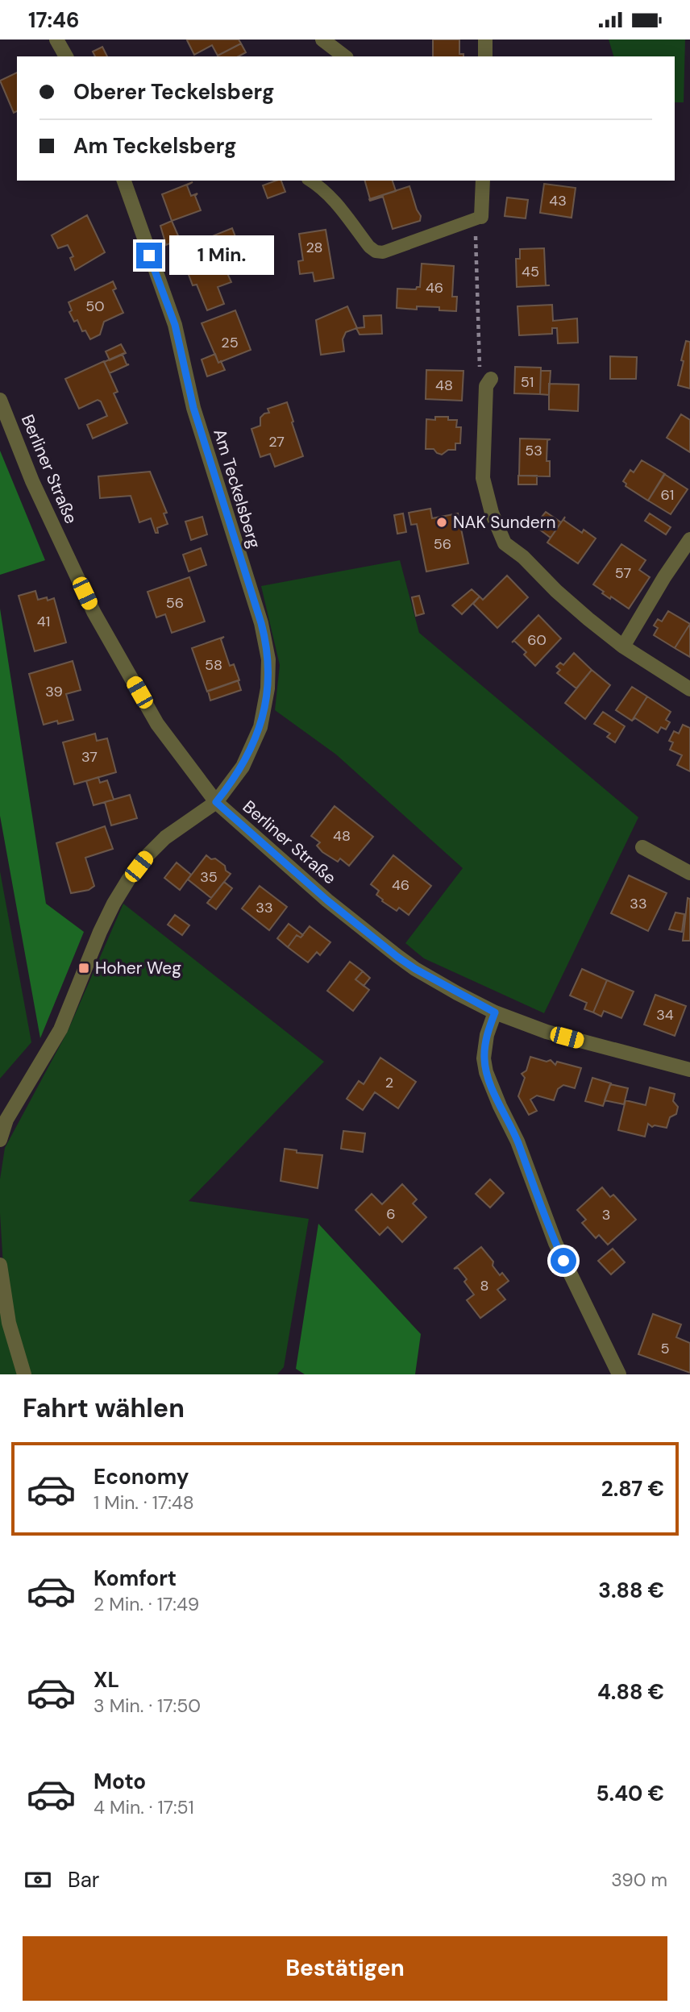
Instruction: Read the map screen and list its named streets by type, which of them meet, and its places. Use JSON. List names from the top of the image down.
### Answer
{
  "streets": {
    "street": ["Berliner Straße", "Am Teckelsberg"]
  },
  "crossings": [
    ["Berliner Straße", "Am Teckelsberg"]
  ],
  "places": {
    "other": ["NAK Sundern"],
    "transit": ["Hoher Weg"]
  },
  "house_numbers": [
    "43",
    "28",
    "45",
    "46",
    "50",
    "25",
    "51",
    "48",
    "27",
    "53",
    "61",
    "56",
    "57",
    "56",
    "41",
    "60",
    "58",
    "39",
    "37",
    "48",
    "35",
    "46",
    "33",
    "33",
    "34",
    "2",
    "6",
    "3",
    "8",
    "5"
  ],
  "page": {
    "status": "17:46",
    "banner": ["Oberer Teckelsberg", "Am Teckelsberg"],
    "bubble": "1 Min.",
    "heading": "Fahrt wählen",
    "list": [
      {
        "name": "Economy",
        "note": "1 Min. · 17:48",
        "value": "2.87 €"
      },
      {
        "name": "Komfort",
        "note": "2 Min. · 17:49",
        "value": "3.88 €"
      },
      {
        "name": "XL",
        "note": "3 Min. · 17:50",
        "value": "4.88 €"
      },
      {
        "name": "Moto",
        "note": "4 Min. · 17:51",
        "value": "5.40 €"
      }
    ],
    "pay": ["Bar", "390 m"],
    "buttons": "Bestätigen"
  }
}
